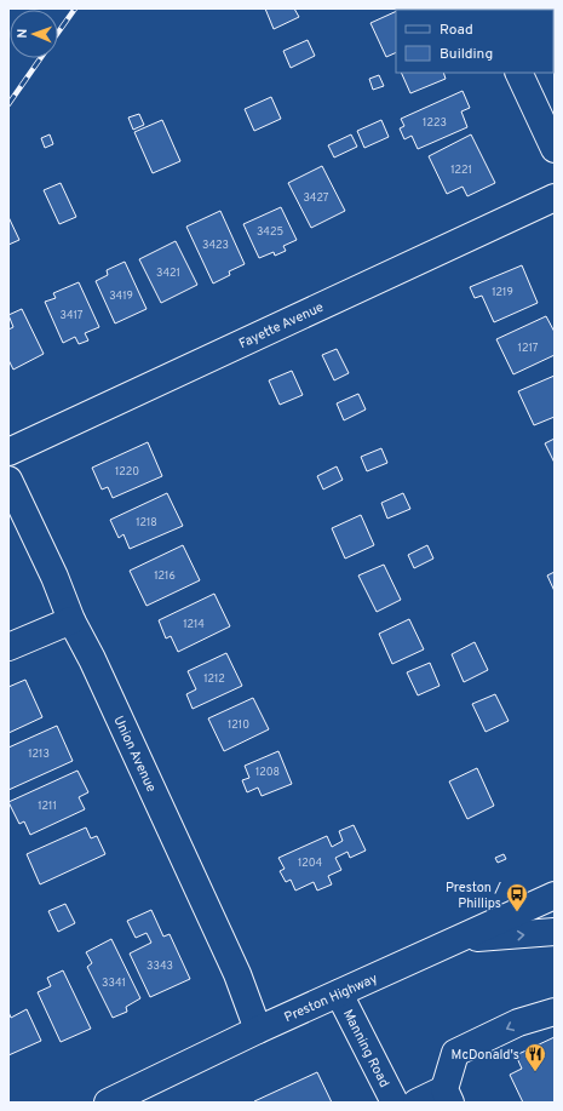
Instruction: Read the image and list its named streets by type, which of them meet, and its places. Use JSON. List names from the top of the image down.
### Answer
{
  "streets": {
    "street": [
      "Fayette Avenue",
      "Union Avenue",
      "Preston Highway",
      "Manning Road"
    ]
  },
  "crossings": [
    ["Union Avenue", "Preston Highway"],
    ["Preston Highway", "Manning Road"]
  ],
  "places": {
    "bus stop": ["Preston / Phillips"],
    "restaurant": ["McDonald's"]
  },
  "house_numbers": [
    "1223",
    "1221",
    "3427",
    "3425",
    "3423",
    "3421",
    "1219",
    "3419",
    "3417",
    "1217",
    "1220",
    "1218",
    "1216",
    "1214",
    "1212",
    "1210",
    "1213",
    "1208",
    "1211",
    "1204",
    "3343",
    "3341"
  ],
  "legend": ["Road", "Building"],
  "north": "left"
}
